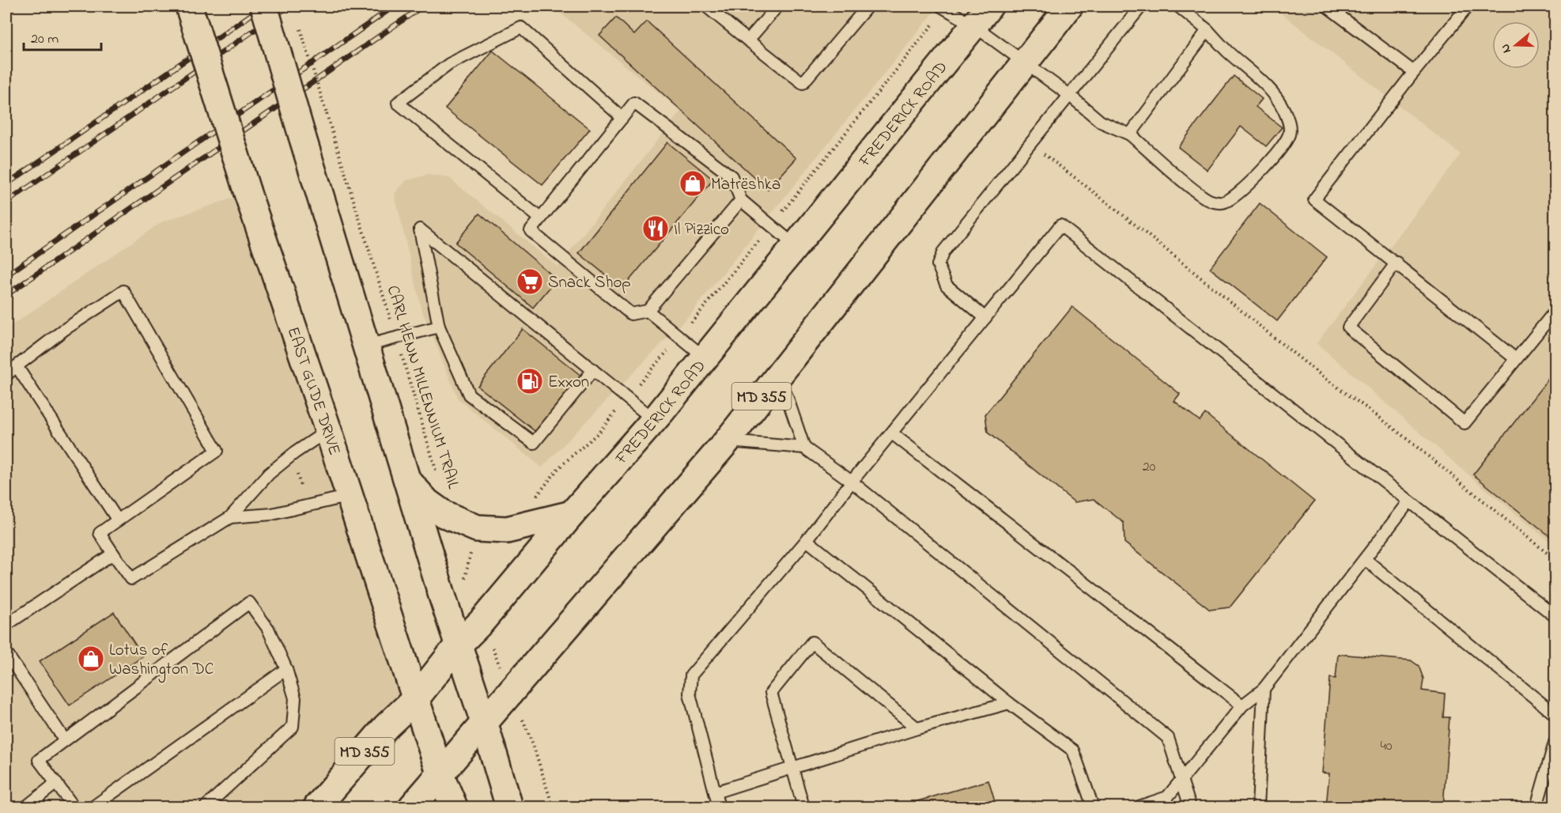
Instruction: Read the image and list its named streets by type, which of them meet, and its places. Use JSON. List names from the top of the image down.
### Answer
{
  "streets": {
    "main road": ["FREDERICK ROAD", "EAST GUDE DRIVE", "MD 355"],
    "path": ["CARL HENN MILLENNIUM TRAIL"]
  },
  "crossings": [
    ["FREDERICK ROAD", "EAST GUDE DRIVE"],
    ["EAST GUDE DRIVE", "MD 355"]
  ],
  "places": {
    "shop": ["Matrëshka", "Lotus of Washington DC"],
    "restaurant": ["Il Pizzico"],
    "supermarket": ["Snack Shop"],
    "fuel station": ["Exxon"]
  },
  "house_numbers": ["20", "40"],
  "scale_bar": "20 m",
  "north": "left"
}
